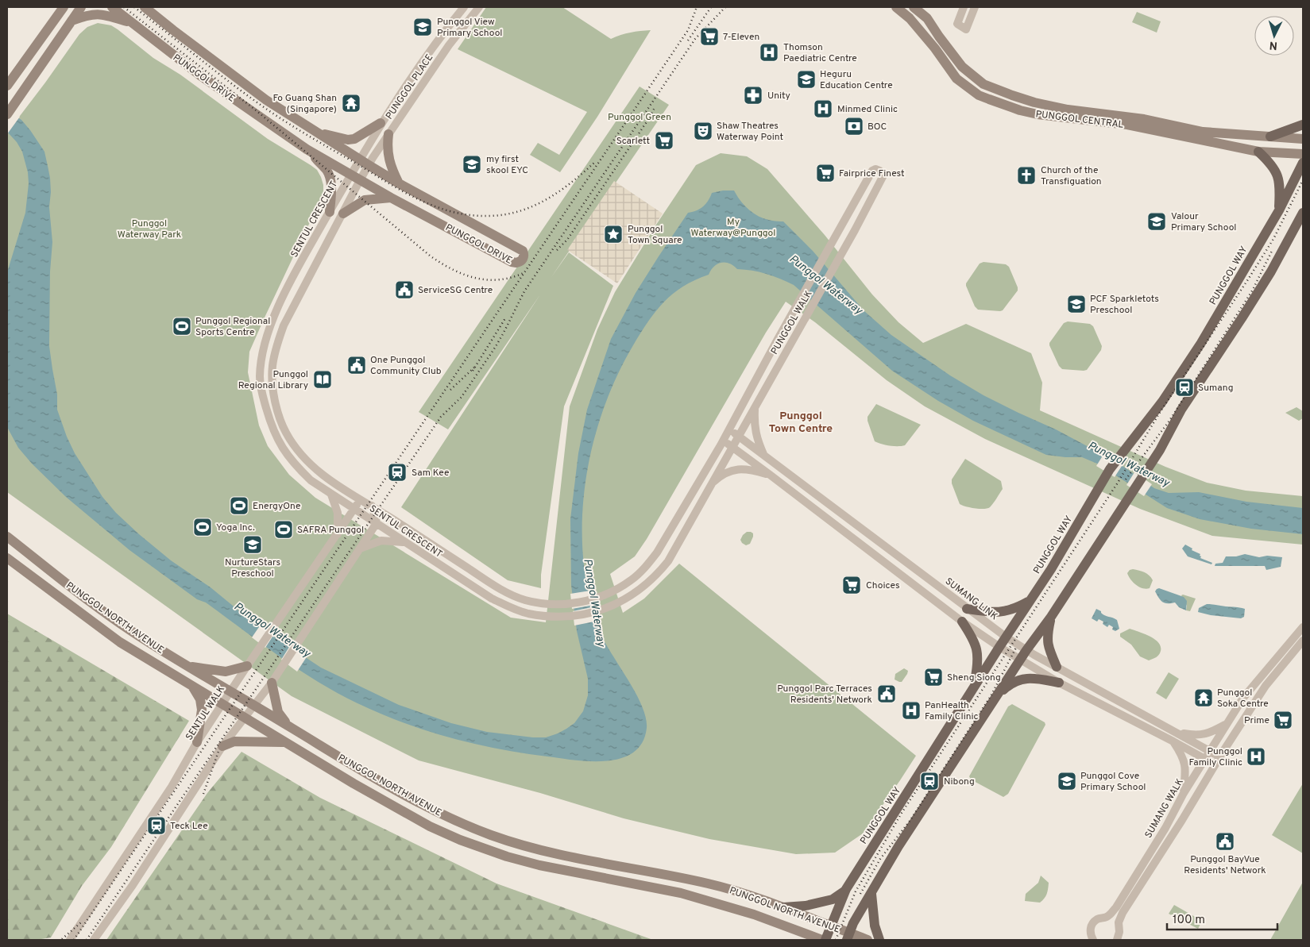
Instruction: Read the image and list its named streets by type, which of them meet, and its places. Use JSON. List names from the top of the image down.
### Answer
{
  "streets": {
    "main road": [
      "PUNGGOL DRIVE",
      "PUNGGOL CENTRAL",
      "PUNGGOL WAY",
      "PUNGGOL NORTH AVENUE"
    ],
    "street": [
      "PUNGGOL PLACE",
      "SENTUL CRESCENT",
      "PUNGGOL WALK",
      "SUMANG LINK",
      "SENTUL WALK",
      "SUMANG WALK"
    ]
  },
  "crossings": [
    ["PUNGGOL DRIVE", "PUNGGOL PLACE"],
    ["PUNGGOL DRIVE", "SENTUL CRESCENT"],
    ["PUNGGOL PLACE", "SENTUL CRESCENT"],
    ["SENTUL CRESCENT", "PUNGGOL WALK"],
    ["SENTUL CRESCENT", "SUMANG LINK"],
    ["SENTUL CRESCENT", "SENTUL WALK"],
    ["PUNGGOL WAY", "SUMANG LINK"],
    ["PUNGGOL WAY", "PUNGGOL NORTH AVENUE"],
    ["PUNGGOL WALK", "SUMANG LINK"],
    ["SUMANG LINK", "SUMANG WALK"],
    ["PUNGGOL NORTH AVENUE", "SENTUL WALK"]
  ],
  "districts": ["Punggol Town Centre"],
  "water": ["Punggol Waterway"],
  "parks": ["Punggol Green", "My Waterway@Punggol", "Punggol Waterway Park"],
  "places": {
    "school or university": [
      "Punggol View Primary School",
      "Heguru Education Centre",
      "my first skool EYC",
      "Valour Primary School",
      "PCF Sparkletots Preschool",
      "NurtureStars Preschool",
      "Punggol Cove Primary School"
    ],
    "supermarket": [
      "7-Eleven",
      "Scarlett",
      "Fairprice Finest",
      "Choices",
      "Sheng Siong",
      "Prime"
    ],
    "hospital": [
      "Thomson Paediatric Centre",
      "Minmed Clinic",
      "PanHealth Family Clinic",
      "Punggol Family Clinic"
    ],
    "pharmacy": ["Unity"],
    "temple": ["Fo Guang Shan (Singapore)", "Punggol Soka Centre"],
    "bank": ["BOC"],
    "theatre": ["Shaw Theatres Waterway Point"],
    "church": ["Church of the Transfiguation"],
    "place": ["Punggol Town Square"],
    "public building": [
      "ServiceSG Centre",
      "One Punggol Community Club",
      "Punggol Parc Terraces Residents' Network",
      "Punggol BayVue Residents' Network"
    ],
    "sports": [
      "Punggol Regional Sports Centre",
      "EnergyOne",
      "Yoga Inc.",
      "SAFRA Punggol"
    ],
    "library": ["Punggol Regional Library"],
    "station": [
      "Sumang",
      "Sam Kee",
      "Nibong",
      "Teck Lee"
    ]
  },
  "scale_bar": "100 m",
  "north": "bottom"
}
